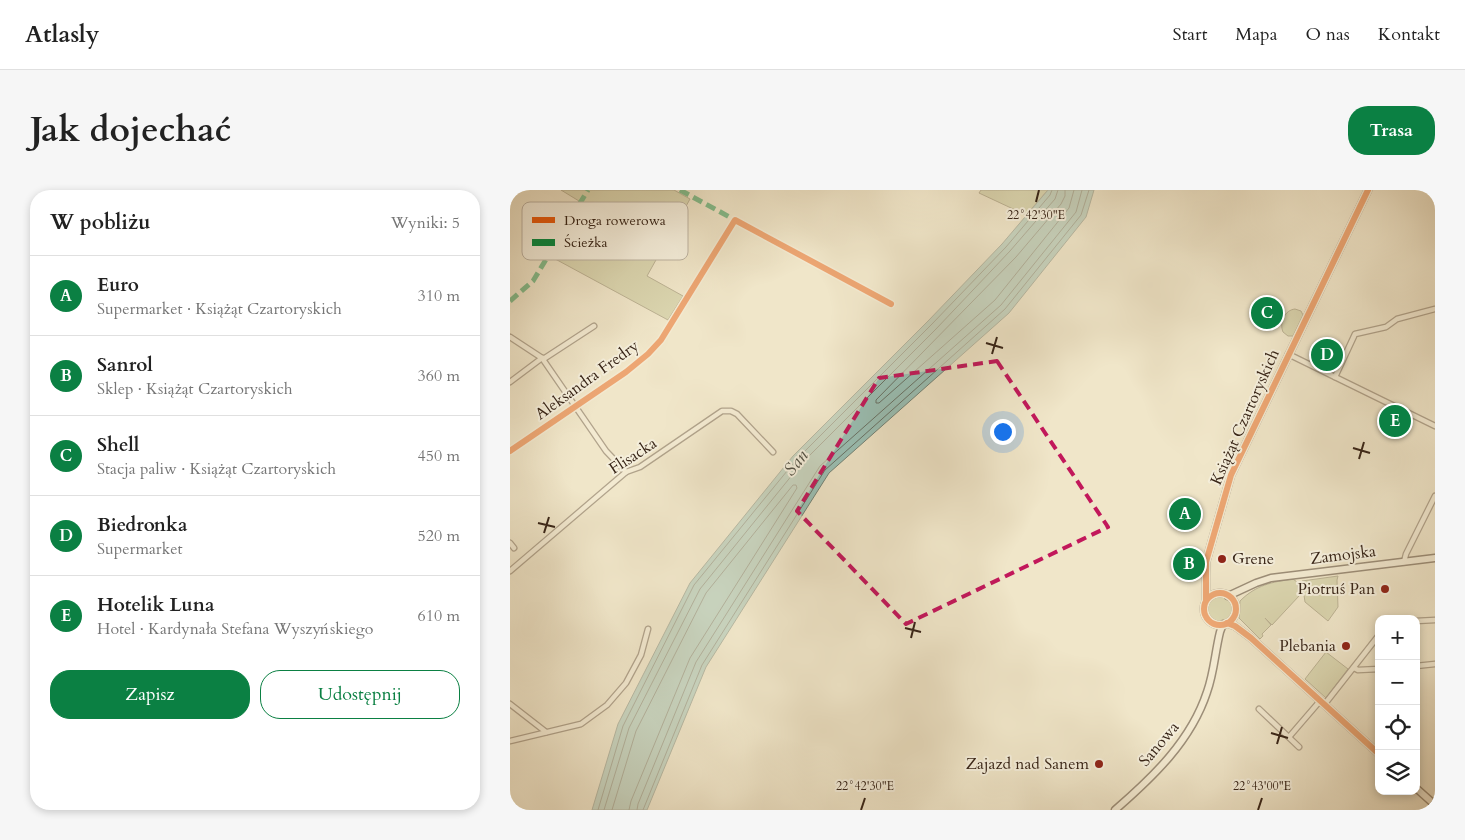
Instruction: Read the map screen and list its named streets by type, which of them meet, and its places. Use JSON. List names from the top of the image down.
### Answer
{
  "streets": {
    "main road": ["Książąt Czartoryskich", "Zamojska", "Sanowa"],
    "street": ["Aleksandra Fredry", "Flisacka"]
  },
  "crossings": [
    ["Książąt Czartoryskich", "Zamojska"]
  ],
  "water": ["San"],
  "places": [
    "Grene",
    "Piotruś Pan",
    "Plebania",
    "Zajazd nad Sanem"
  ],
  "legend": ["Droga rowerowa", "Ścieżka"],
  "page": {
    "header": "Atlasly",
    "nav": [
      "Start",
      "Mapa",
      "O nas",
      "Kontakt"
    ],
    "title": "Jak dojechać",
    "buttons": [
      "Trasa",
      ["Zapisz", "Udostępnij"]
    ],
    "heading": ["W pobliżu", "Wyniki: 5"],
    "list": [
      {
        "mark": "A",
        "name": "Euro",
        "note": "Supermarket · Książąt Czartoryskich",
        "value": "310 m"
      },
      {
        "mark": "B",
        "name": "Sanrol",
        "note": "Sklep · Książąt Czartoryskich",
        "value": "360 m"
      },
      {
        "mark": "C",
        "name": "Shell",
        "note": "Stacja paliw · Książąt Czartoryskich",
        "value": "450 m"
      },
      {
        "mark": "D",
        "name": "Biedronka",
        "note": "Supermarket",
        "value": "520 m"
      },
      {
        "mark": "E",
        "name": "Hotelik Luna",
        "note": "Hotel · Kardynała Stefana Wyszyńskiego",
        "value": "610 m"
      }
    ],
    "pins": [
      "C",
      "D",
      "E",
      "A",
      "B"
    ],
    "map_buttons": ["+", "−"]
  },
  "coordinates": ["22°42'30\"E", "22°43'00\"E"]
}
